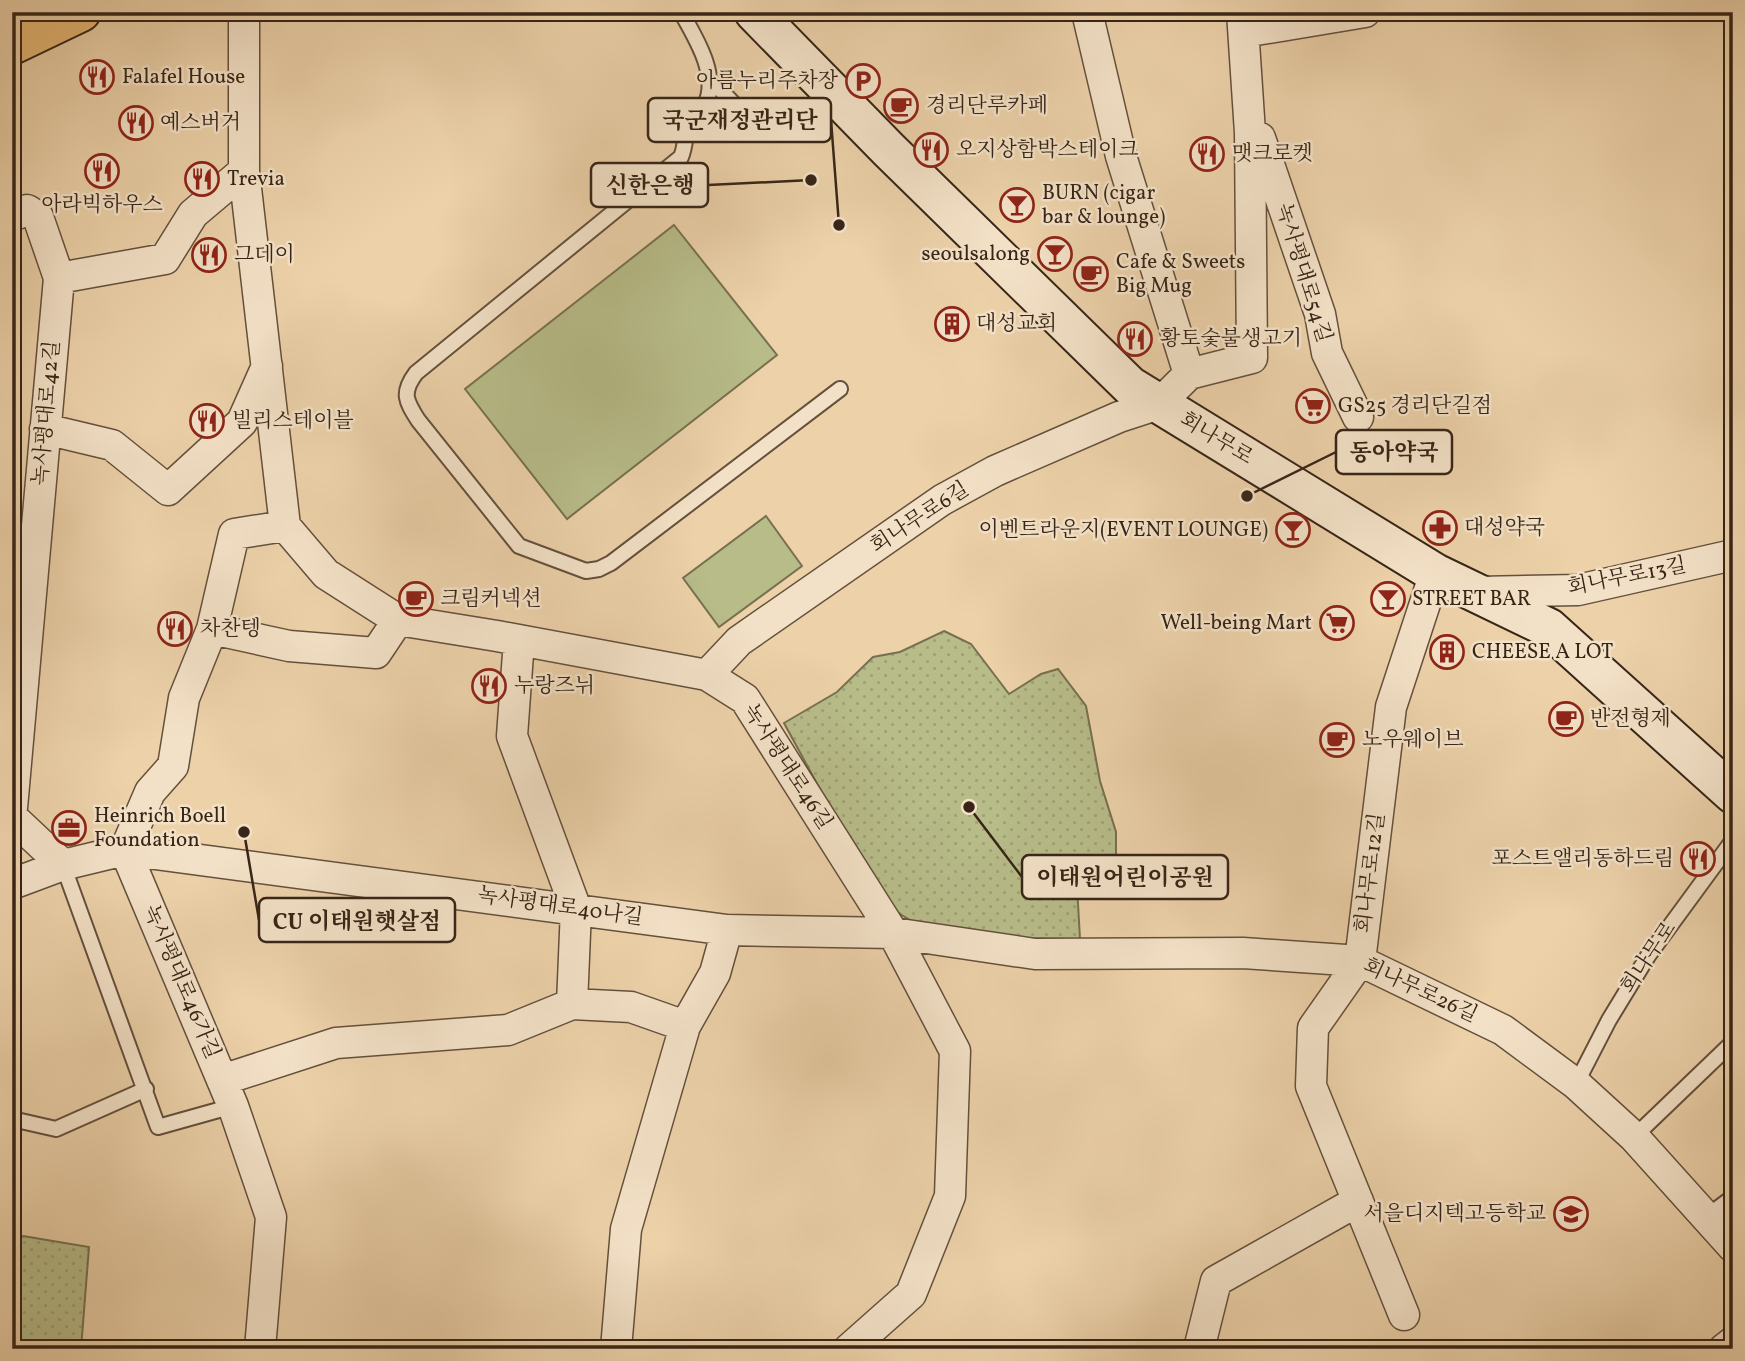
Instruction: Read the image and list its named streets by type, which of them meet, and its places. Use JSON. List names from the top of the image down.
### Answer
{
  "streets": {
    "main road": ["회나무로"],
    "street": [
      "녹사평대로54길",
      "녹사평대로42길",
      "회나무로6길",
      "회나무로13길",
      "녹사평대로46길",
      "회나무로12길",
      "녹사평대로40나길",
      "녹사평대로46가길",
      "회나무로26길"
    ]
  },
  "crossings": [
    ["회나무로", "회나무로6길"],
    ["회나무로", "회나무로13길"],
    ["회나무로", "회나무로12길"],
    ["회나무로", "회나무로26길"],
    ["회나무로6길", "녹사평대로46길"],
    ["녹사평대로46길", "녹사평대로40나길"],
    ["녹사평대로46길", "회나무로26길"],
    ["회나무로12길", "회나무로26길"],
    ["녹사평대로40나길", "녹사평대로46가길"],
    ["녹사평대로40나길", "회나무로26길"]
  ],
  "places": {
    "restaurant": [
      "Falafel House",
      "예스버거",
      "오지상함박스테이크",
      "맷크로켓",
      "아라빅하우스",
      "Trevia",
      "그데이",
      "황토숯불생고기",
      "빌리스테이블",
      "차찬텡",
      "누랑즈뉘",
      "포스트앨리동하드림"
    ],
    "parking": ["아름누리주차장"],
    "cafe": [
      "경리단루카페",
      "Cafe & Sweets Big Mug",
      "크림커넥션",
      "반전형제",
      "노우웨이브"
    ],
    "other": [
      "신한은행",
      "국군재정관리단",
      "동아약국",
      "이태원어린이공원",
      "CU 이태원햇살점"
    ],
    "bar": [
      "BURN (cigar bar & lounge)",
      "seoulsalong",
      "이벤트라운지(EVENT LOUNGE)",
      "STREET BAR"
    ],
    "building": ["대성교회", "CHEESE A LOT"],
    "supermarket": ["GS25 경리단길점", "Well-being Mart"],
    "pharmacy": ["대성약국"],
    "office": ["Heinrich Boell Foundation"],
    "school or university": ["서을디지텍고등학교"]
  }
}
